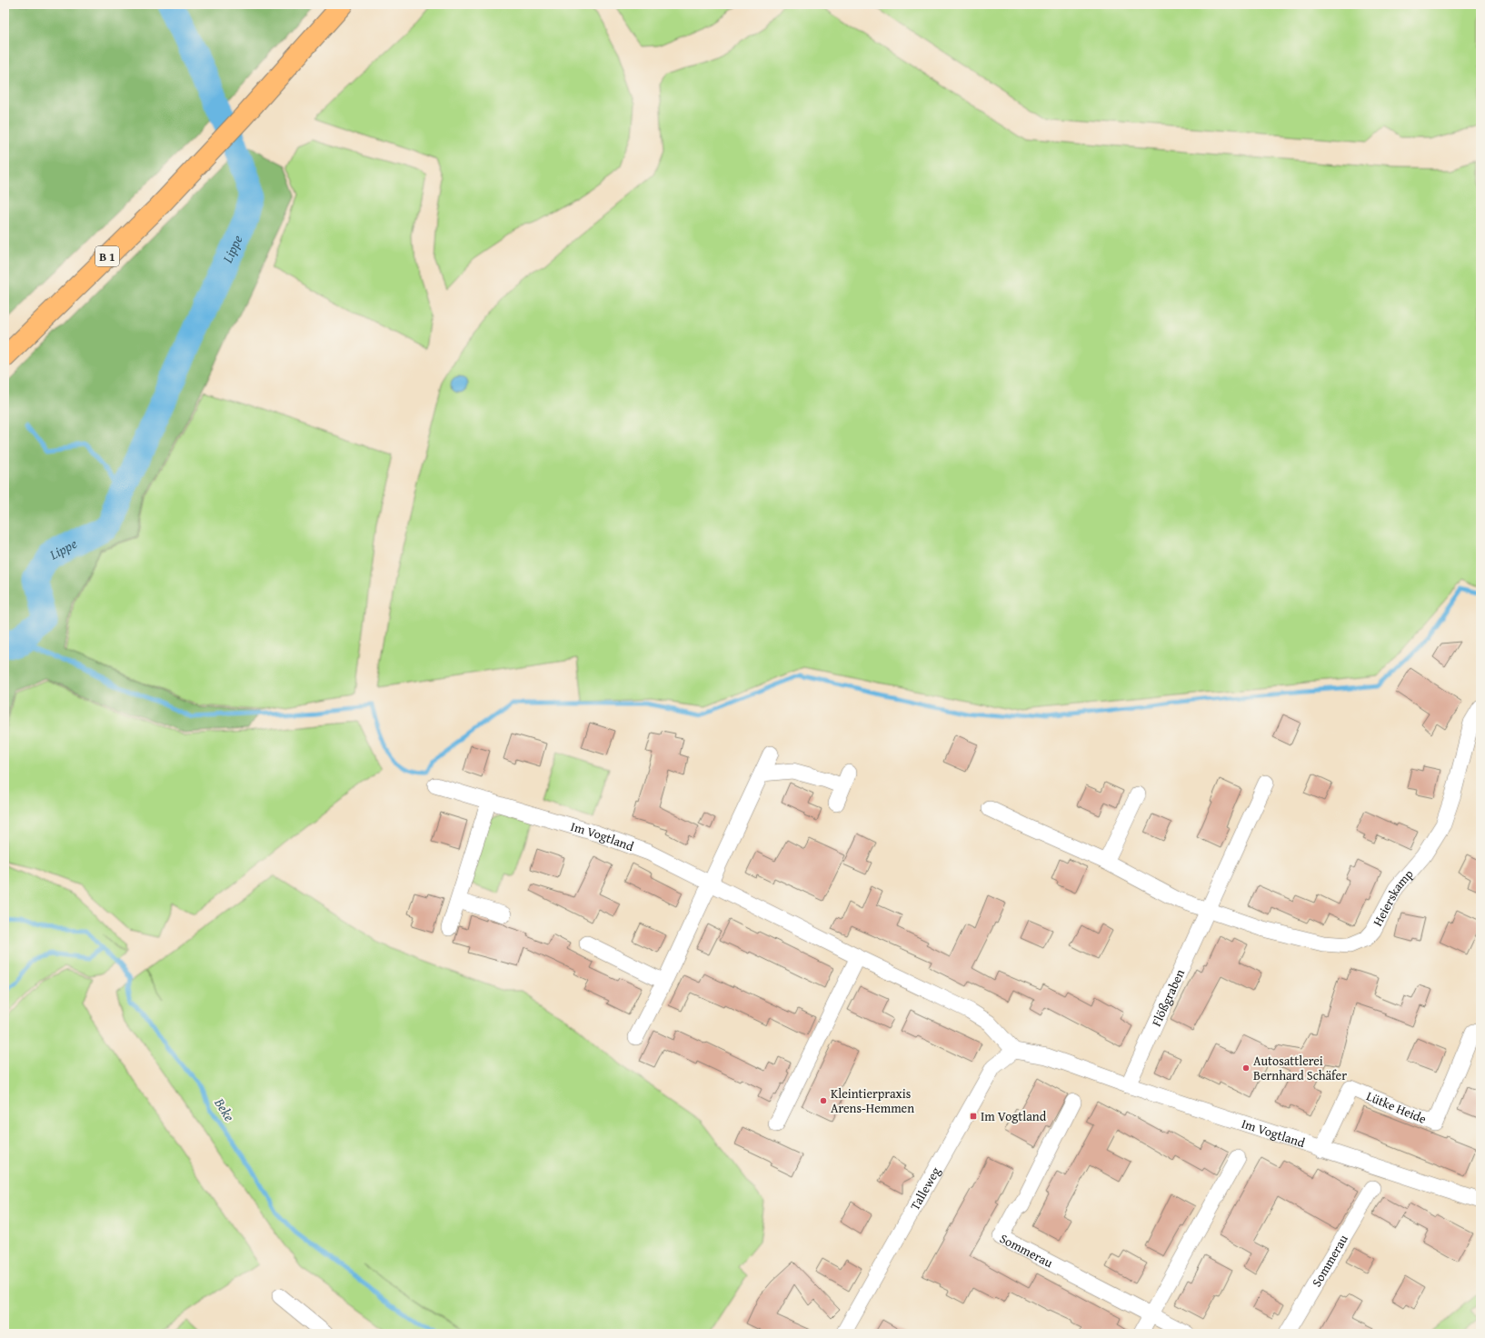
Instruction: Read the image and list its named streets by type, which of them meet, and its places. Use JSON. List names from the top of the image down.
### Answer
{
  "streets": {
    "highway": ["B 1"],
    "street": [
      "Im Vogtland",
      "Heierskamp",
      "Flößgraben",
      "Lütke Heide",
      "Talleweg",
      "Sommerau"
    ]
  },
  "crossings": [
    ["Im Vogtland", "Flößgraben"],
    ["Im Vogtland", "Lütke Heide"],
    ["Im Vogtland", "Talleweg"],
    ["Heierskamp", "Flößgraben"]
  ],
  "water": ["Lippe", "Beke"],
  "places": {
    "other": ["Autosattlerei Bernhard Schäfer", "Kleintierpraxis Arens-Hemmen"],
    "transit": ["Im Vogtland"]
  }
}
